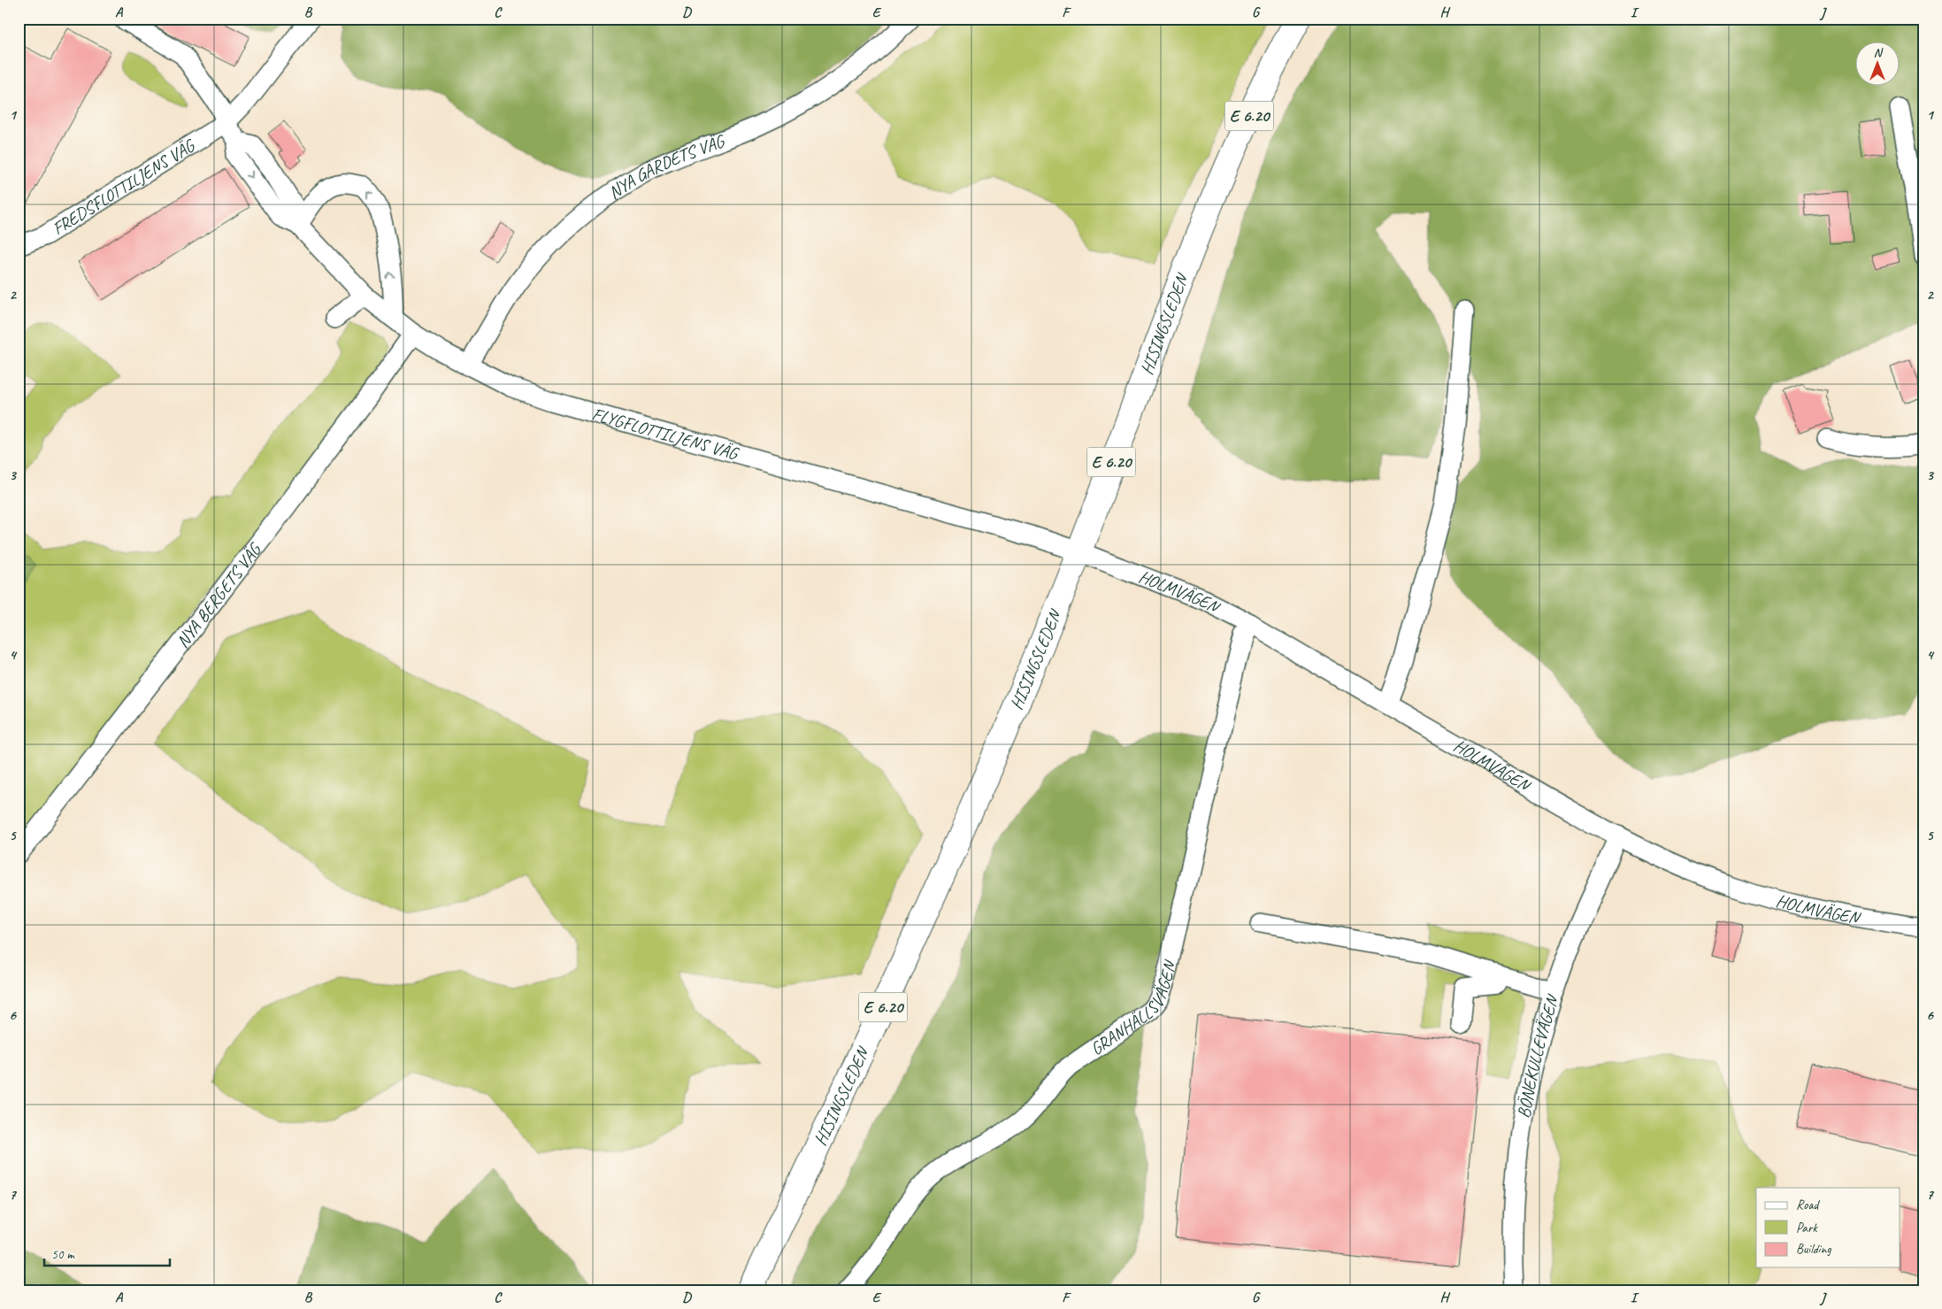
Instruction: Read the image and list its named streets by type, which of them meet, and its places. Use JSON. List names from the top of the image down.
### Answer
{
  "streets": {
    "highway": ["E 6.20", "HISINGSLEDEN"],
    "street": [
      "NYA GÄRDETS VÄG",
      "FREDSFLOTTILJENS VÄG",
      "FLYGFLOTTILJENS VÄG",
      "HOLMVÄGEN",
      "NYA BERGETS VÄG",
      "GRANHÄLLSVÄGEN",
      "BÖNEKULLEVÄGEN"
    ]
  },
  "crossings": [
    ["NYA GÄRDETS VÄG", "FLYGFLOTTILJENS VÄG"],
    ["FREDSFLOTTILJENS VÄG", "FLYGFLOTTILJENS VÄG"],
    ["HISINGSLEDEN", "FLYGFLOTTILJENS VÄG"],
    ["HISINGSLEDEN", "HOLMVÄGEN"],
    ["FLYGFLOTTILJENS VÄG", "HOLMVÄGEN"],
    ["FLYGFLOTTILJENS VÄG", "NYA BERGETS VÄG"],
    ["HOLMVÄGEN", "GRANHÄLLSVÄGEN"],
    ["HOLMVÄGEN", "BÖNEKULLEVÄGEN"]
  ],
  "legend": ["Road", "Park", "Building"],
  "scale_bar": "50 m",
  "north": "top",
  "grid": {
    "columns": [
      "A",
      "B",
      "C",
      "D",
      "E",
      "F",
      "G",
      "H",
      "I",
      "J"
    ],
    "rows": [
      "1",
      "2",
      "3",
      "4",
      "5",
      "6",
      "7"
    ]
  }
}
